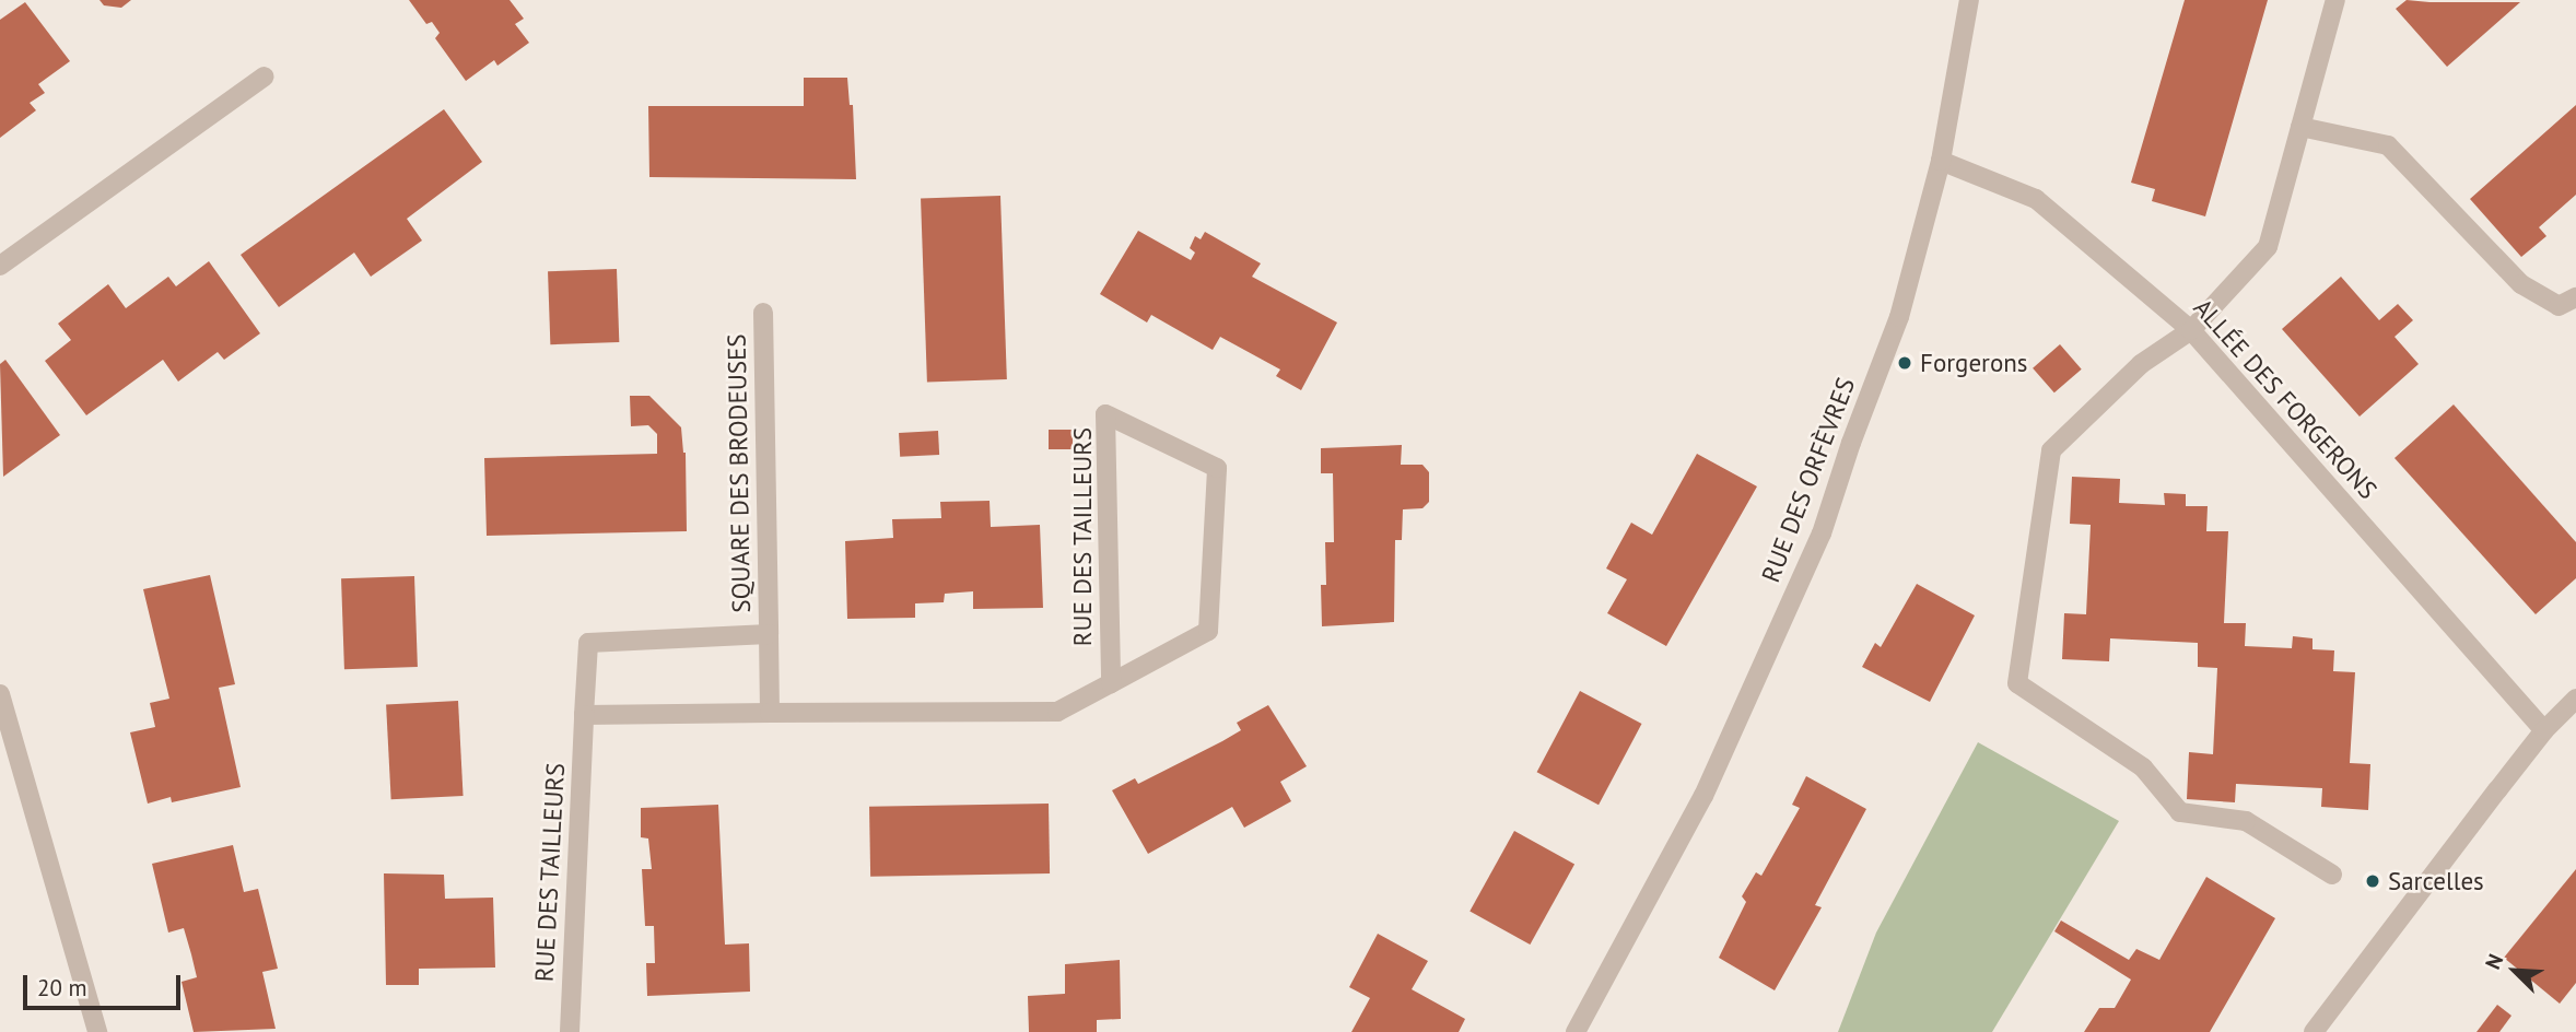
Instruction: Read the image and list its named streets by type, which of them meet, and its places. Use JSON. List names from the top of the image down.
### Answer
{
  "streets": {
    "street": [
      "ALLÉE DES FORGERONS",
      "SQUARE DES BRODEUSES",
      "RUE DES ORFÈVRES",
      "RUE DES TAILLEURS"
    ]
  },
  "crossings": [
    ["ALLÉE DES FORGERONS", "RUE DES ORFÈVRES"],
    ["SQUARE DES BRODEUSES", "RUE DES TAILLEURS"]
  ],
  "places": ["Forgerons", "Sarcelles"],
  "scale_bar": "20 m",
  "north": "top left"
}
